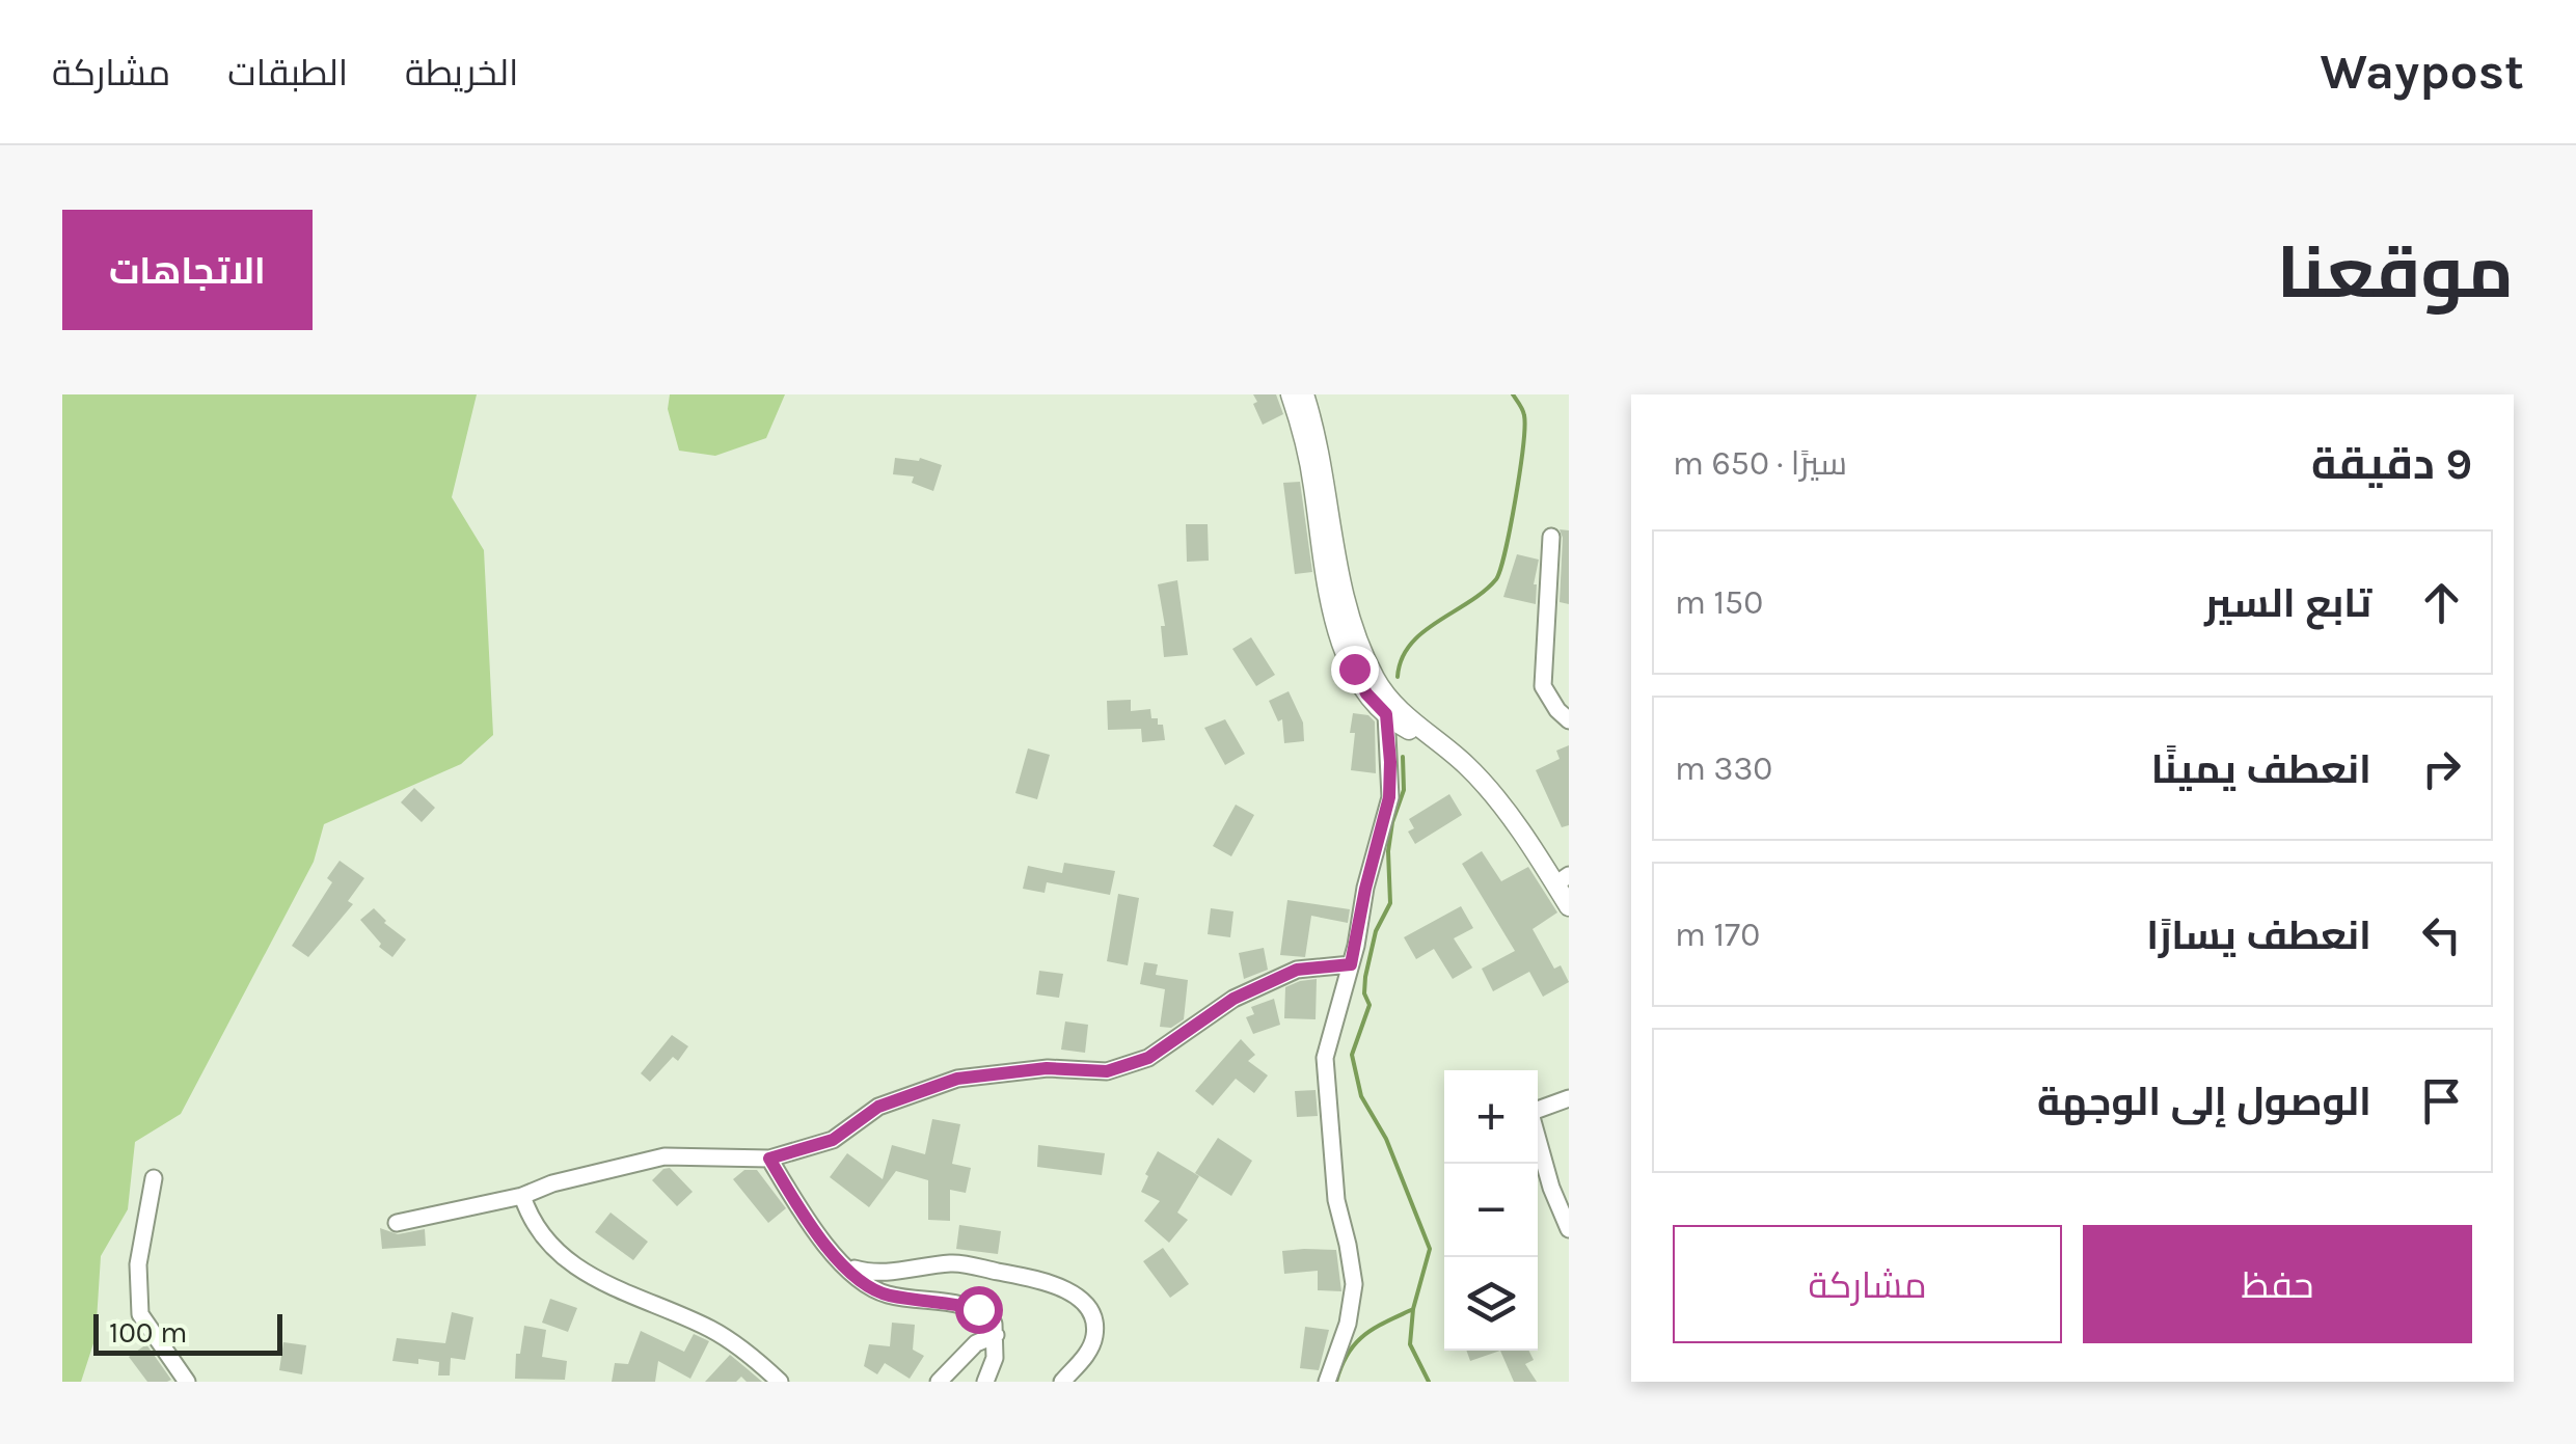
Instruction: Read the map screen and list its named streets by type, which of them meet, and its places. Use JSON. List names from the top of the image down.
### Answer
{
  "scale_bar": "100 m",
  "page": {
    "header": "Waypost",
    "nav": ["الخريطة", "الطبقات", "مشاركة"],
    "title": "موقعنا",
    "buttons": [
      "الاتجاهات",
      ["حفظ", "مشاركة"]
    ],
    "heading": ["9 دقيقة", "سيرًا · 650 m"],
    "list": [
      ["تابع السير", "150 m"],
      ["انعطف يمينًا", "330 m"],
      ["انعطف يسارًا", "170 m"],
      "الوصول إلى الوجهة"
    ],
    "map_buttons": ["+", "−"],
    "scale": "100 m"
  }
}
